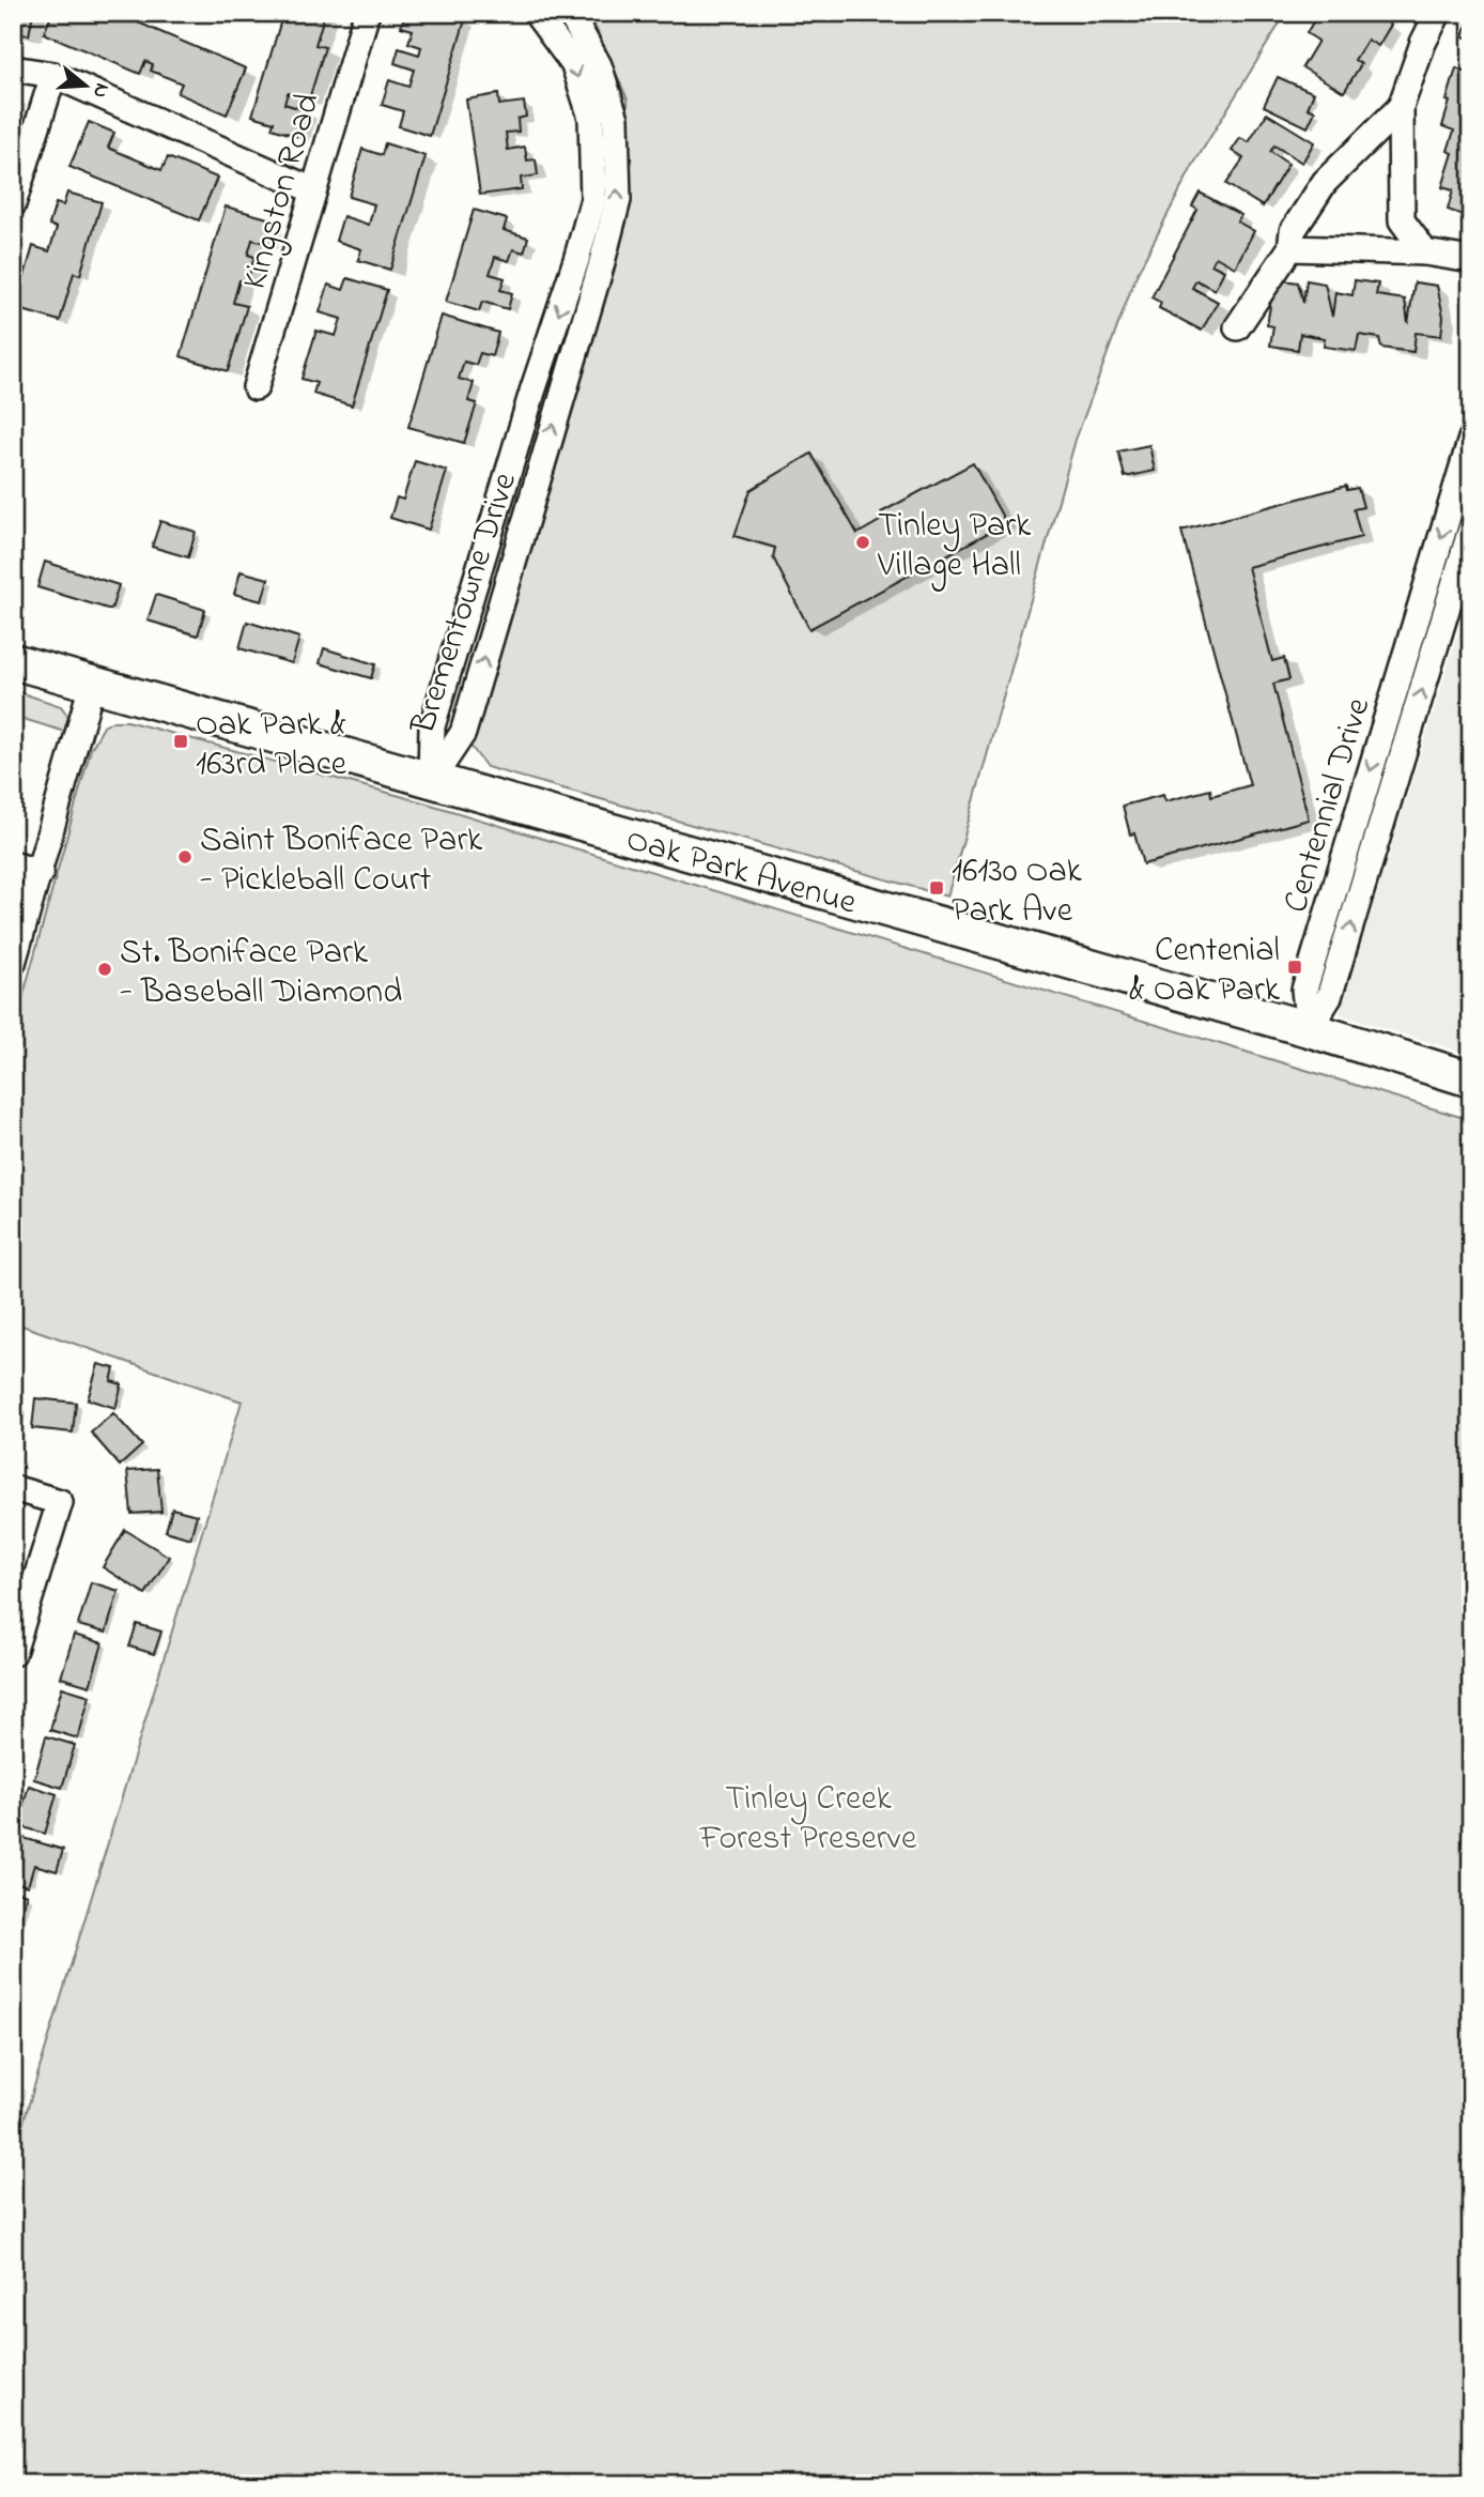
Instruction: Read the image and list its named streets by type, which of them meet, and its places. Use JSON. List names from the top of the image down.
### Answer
{
  "streets": {
    "street": [
      "Kingston Road",
      "Brementowne Drive",
      "Centennial Drive",
      "Oak Park Avenue"
    ]
  },
  "crossings": [
    ["Brementowne Drive", "Oak Park Avenue"],
    ["Centennial Drive", "Oak Park Avenue"]
  ],
  "parks": ["Tinley Creek Forest Preserve"],
  "places": {
    "other": ["Tinley Park Village Hall", "Saint Boniface Park - Pickleball Court", "St. Boniface Park - Baseball Diamond"],
    "transit": ["Oak Park & 163rd Place", "16130 Oak Park Ave", "Centenial & Oak Park"]
  },
  "north": "right"
}
